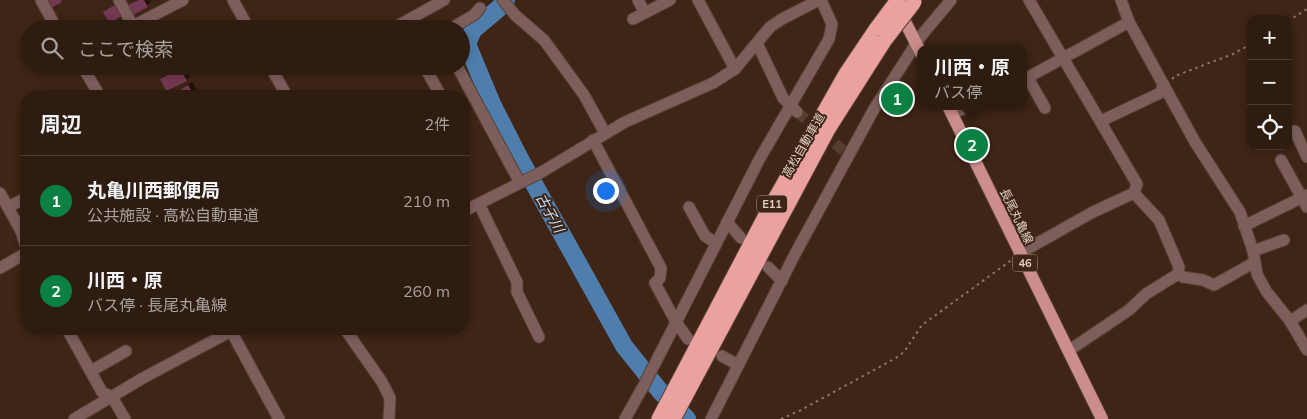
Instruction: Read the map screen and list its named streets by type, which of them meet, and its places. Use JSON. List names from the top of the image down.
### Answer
{
  "streets": {
    "highway": ["高松自動車道", "E11"],
    "main road": ["長尾丸亀線", "46"]
  },
  "water": ["古子川"],
  "page": {
    "map_buttons": ["+", "−"],
    "search": "ここで検索",
    "popup": ["川西・原", "バス停"],
    "pins": ["1", "2"],
    "heading": ["周辺", "2件"],
    "list": [
      {
        "mark": "1",
        "name": "丸亀川西郵便局",
        "note": "公共施設 · 高松自動車道",
        "value": "210 m"
      },
      {
        "mark": "2",
        "name": "川西・原",
        "note": "バス停 · 長尾丸亀線",
        "value": "260 m"
      }
    ]
  }
}
